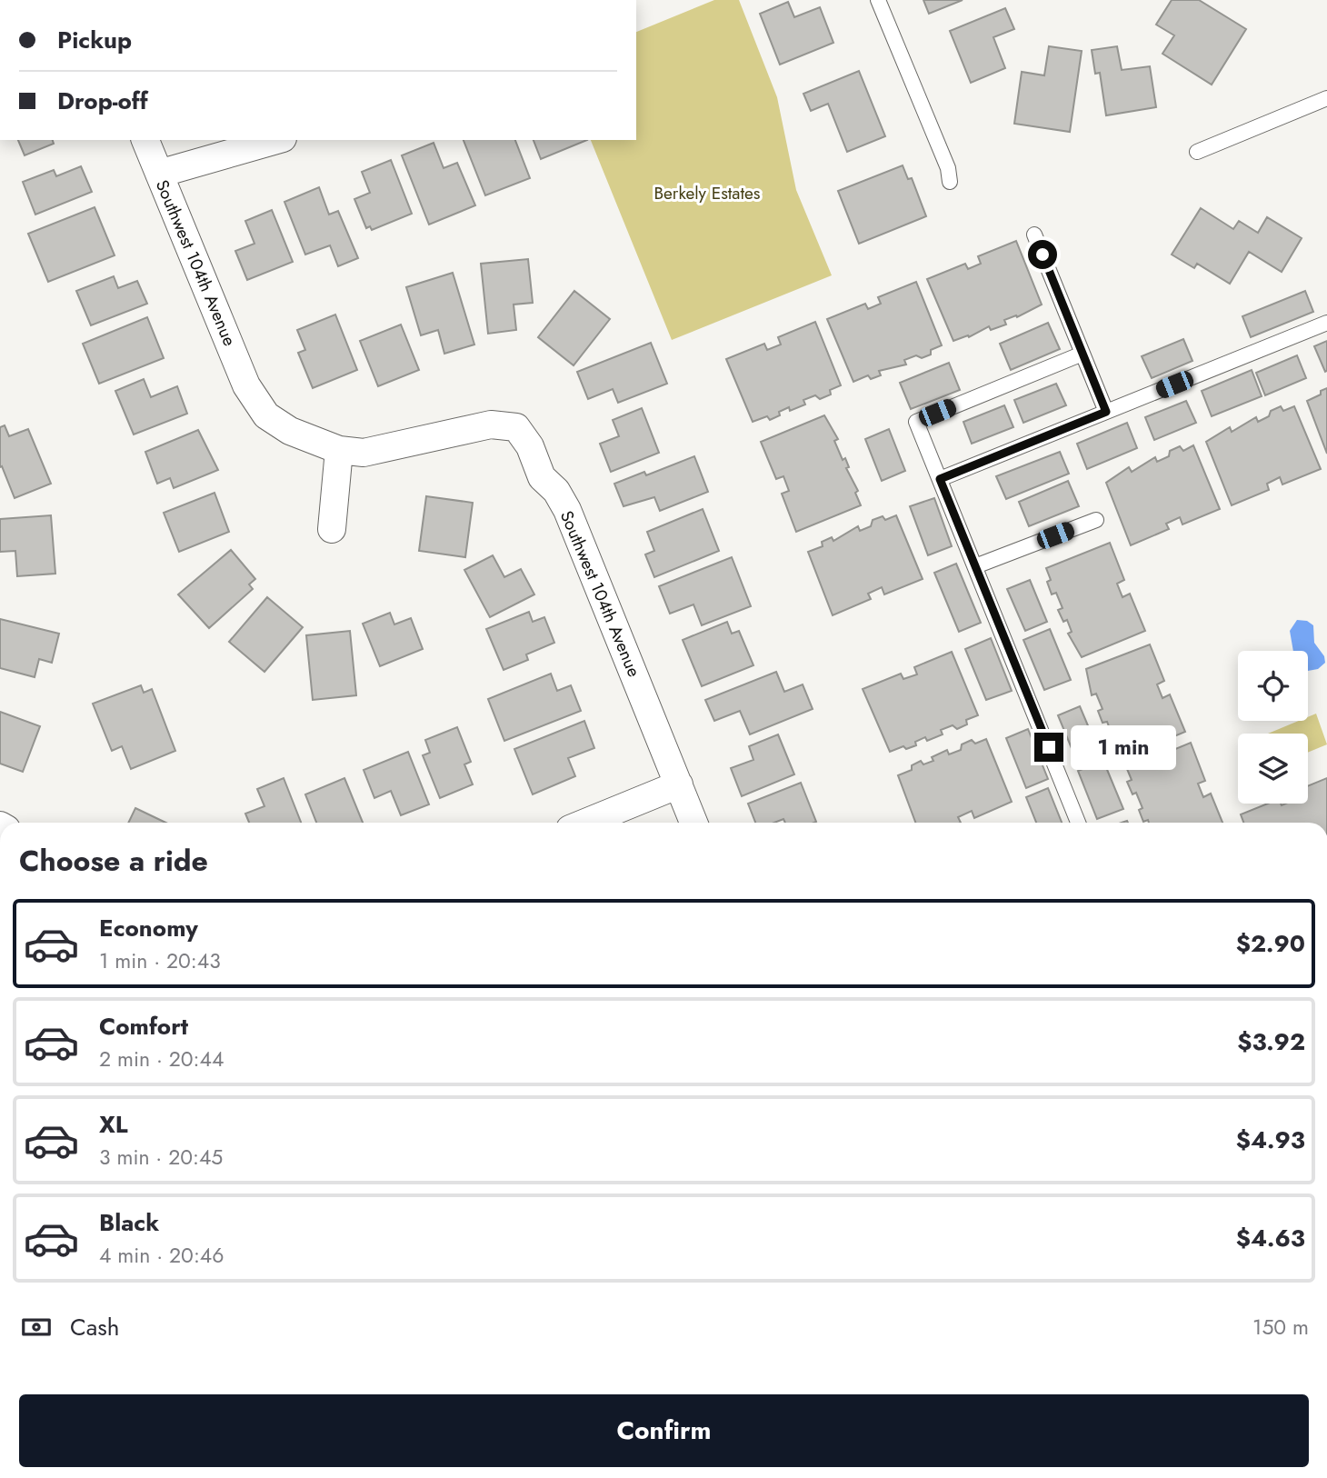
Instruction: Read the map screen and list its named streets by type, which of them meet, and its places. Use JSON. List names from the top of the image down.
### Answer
{
  "streets": {
    "street": ["Southwest 104th Avenue"]
  },
  "parks": ["Berkely Estates"],
  "page": {
    "banner": ["Pickup", "Drop-off"],
    "bubble": "1 min",
    "heading": "Choose a ride",
    "list": [
      {
        "name": "Economy",
        "note": "1 min · 20:43",
        "value": "$2.90"
      },
      {
        "name": "Comfort",
        "note": "2 min · 20:44",
        "value": "$3.92"
      },
      {
        "name": "XL",
        "note": "3 min · 20:45",
        "value": "$4.93"
      },
      {
        "name": "Black",
        "note": "4 min · 20:46",
        "value": "$4.63"
      }
    ],
    "pay": ["Cash", "150 m"],
    "buttons": "Confirm"
  }
}
